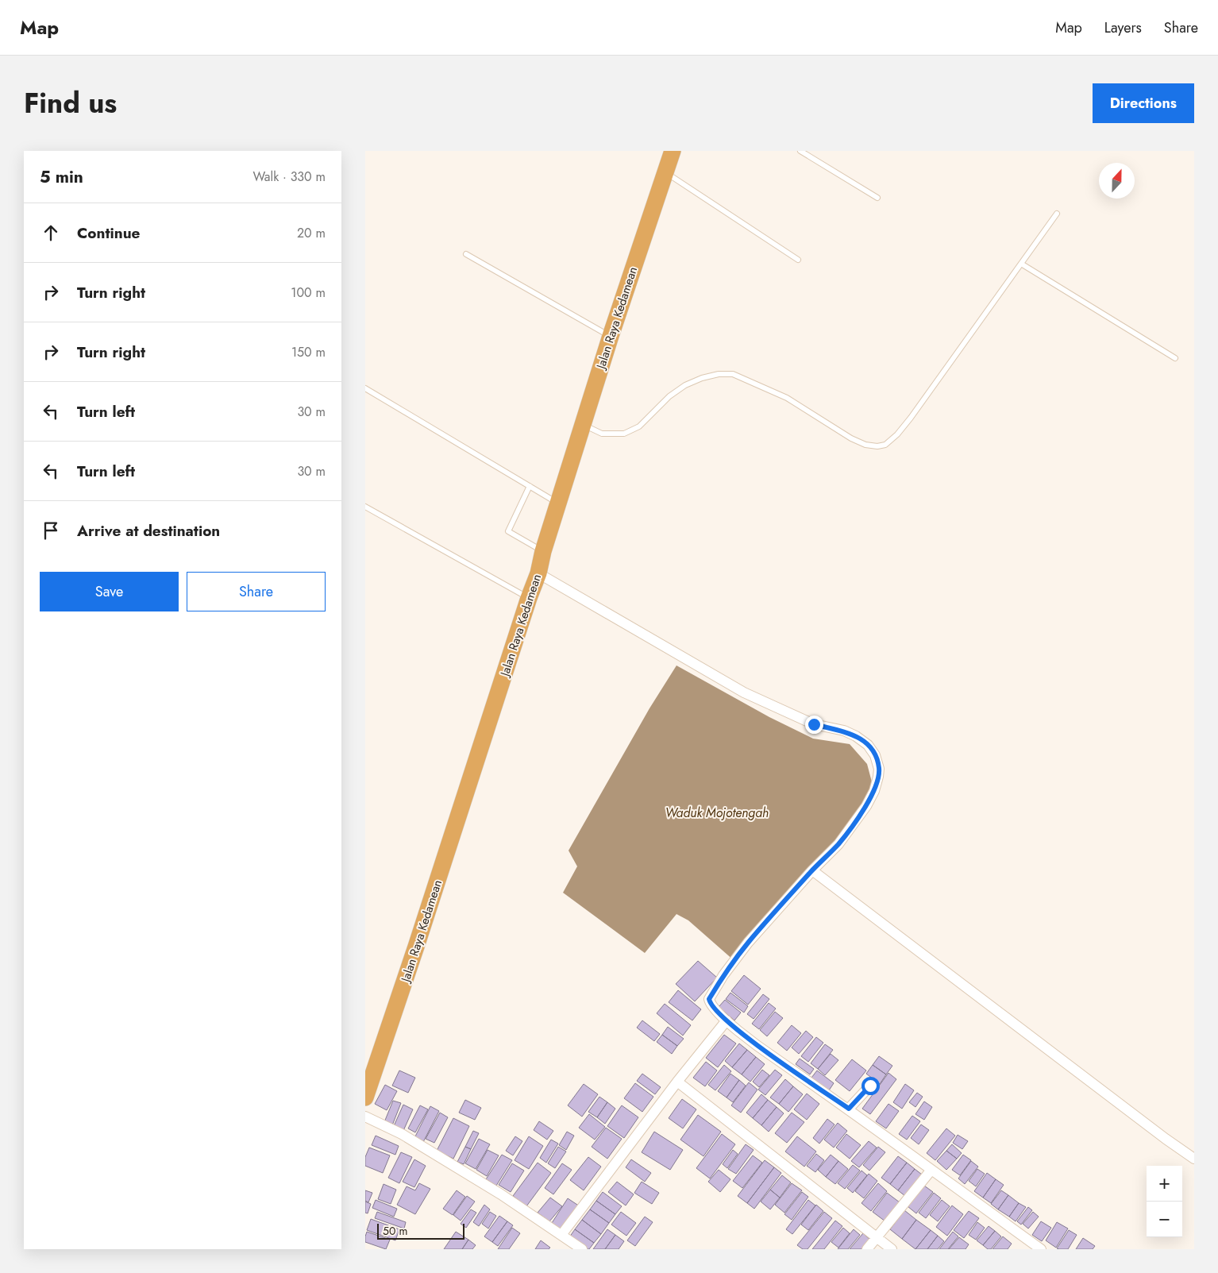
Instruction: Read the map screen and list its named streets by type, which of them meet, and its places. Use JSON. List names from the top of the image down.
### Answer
{
  "streets": {
    "highway": ["Jalan Raya Kedamean"]
  },
  "water": ["Waduk Mojotengah"],
  "scale_bar": "50 m",
  "north": "top",
  "page": {
    "header": "Map",
    "nav": ["Map", "Layers", "Share"],
    "title": "Find us",
    "buttons": [
      "Directions",
      ["Save", "Share"]
    ],
    "heading": ["5 min", "Walk · 330 m"],
    "list": [
      ["Continue", "20 m"],
      ["Turn right", "100 m"],
      ["Turn right", "150 m"],
      ["Turn left", "30 m"],
      ["Turn left", "30 m"],
      "Arrive at destination"
    ],
    "map_buttons": ["+", "−"],
    "scale": "50 m"
  }
}
